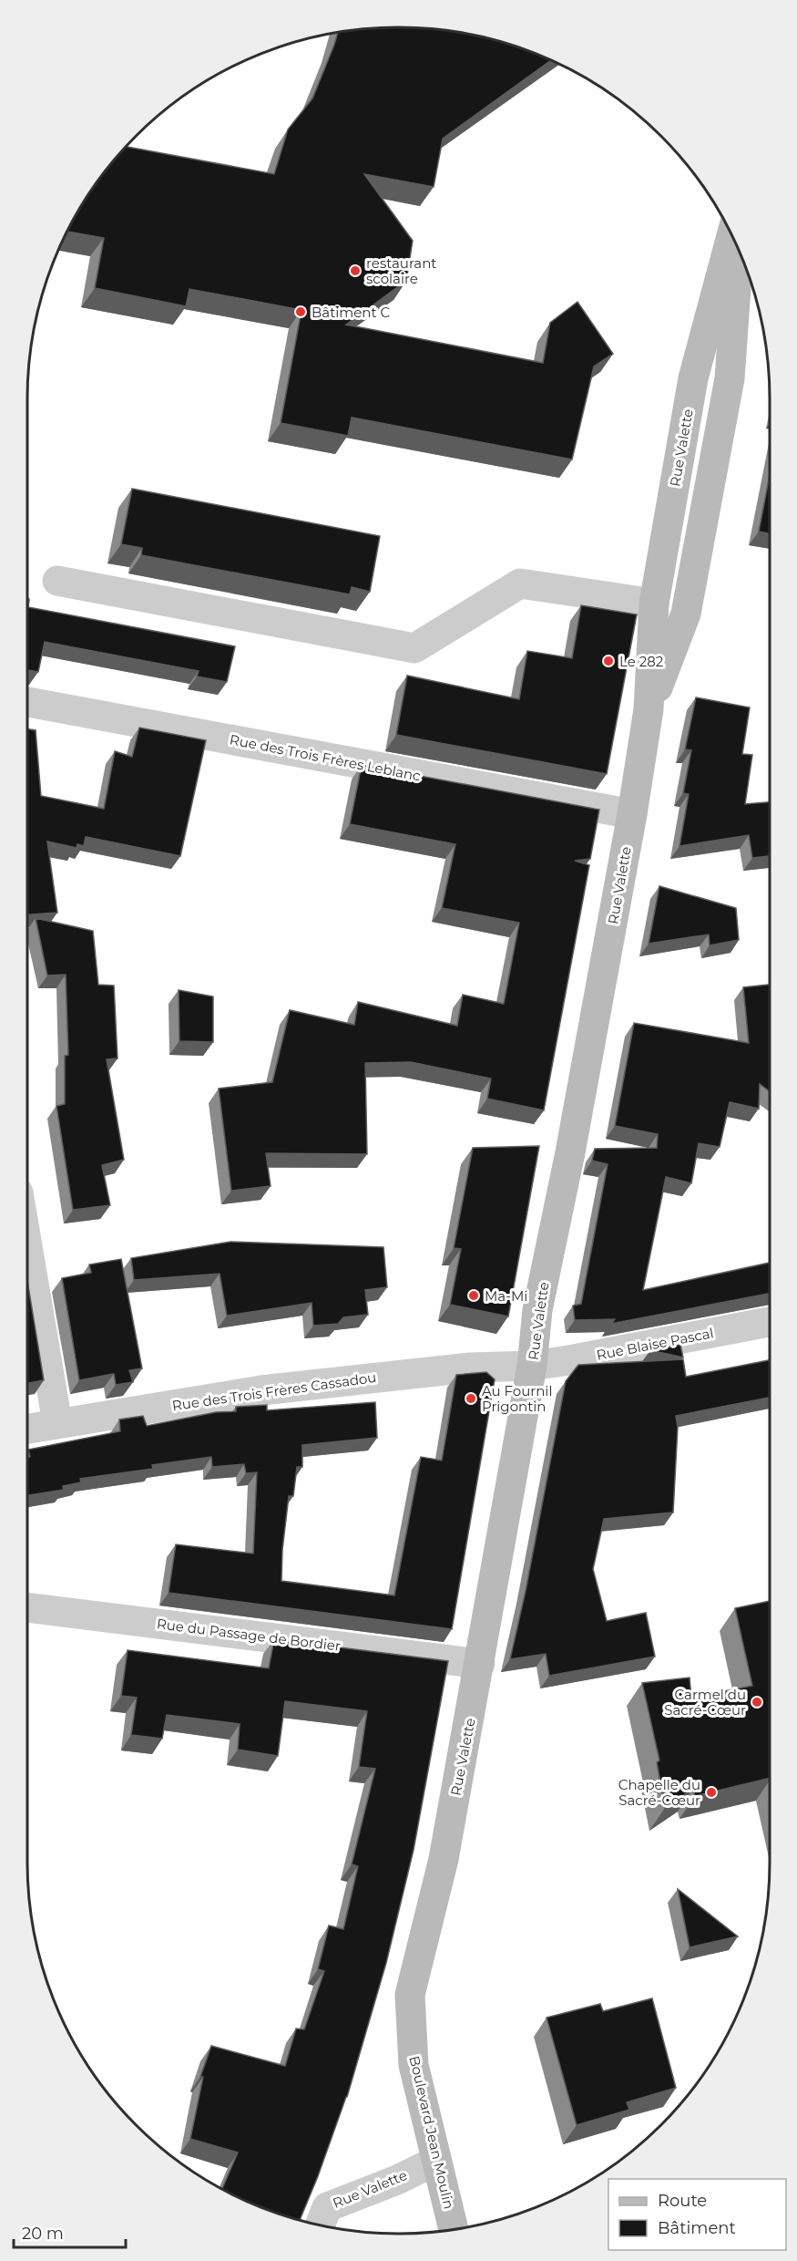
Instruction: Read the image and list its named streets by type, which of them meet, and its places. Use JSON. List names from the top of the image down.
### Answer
{
  "streets": {
    "main road": ["Rue Valette", "Boulevard Jean Moulin"],
    "street": [
      "Rue des Trois Frères Leblanc",
      "Rue Blaise Pascal",
      "Rue des Trois Frères Cassadou",
      "Rue du Passage de Bordier"
    ]
  },
  "crossings": [
    ["Rue Valette", "Rue des Trois Frères Leblanc"],
    ["Rue Valette", "Rue Blaise Pascal"],
    ["Rue Valette", "Rue des Trois Frères Cassadou"],
    ["Rue Valette", "Rue du Passage de Bordier"],
    ["Rue Valette", "Boulevard Jean Moulin"],
    ["Rue Blaise Pascal", "Rue des Trois Frères Cassadou"]
  ],
  "places": [
    "restaurant scolaire",
    "Bâtiment C",
    "Le 282",
    "Ma-Mi",
    "Au Fournil Prigontin",
    "Carmel du Sacré-Cœur",
    "Chapelle du Sacré-Cœur"
  ],
  "legend": ["Route", "Bâtiment"],
  "scale_bar": "20 m"
}
